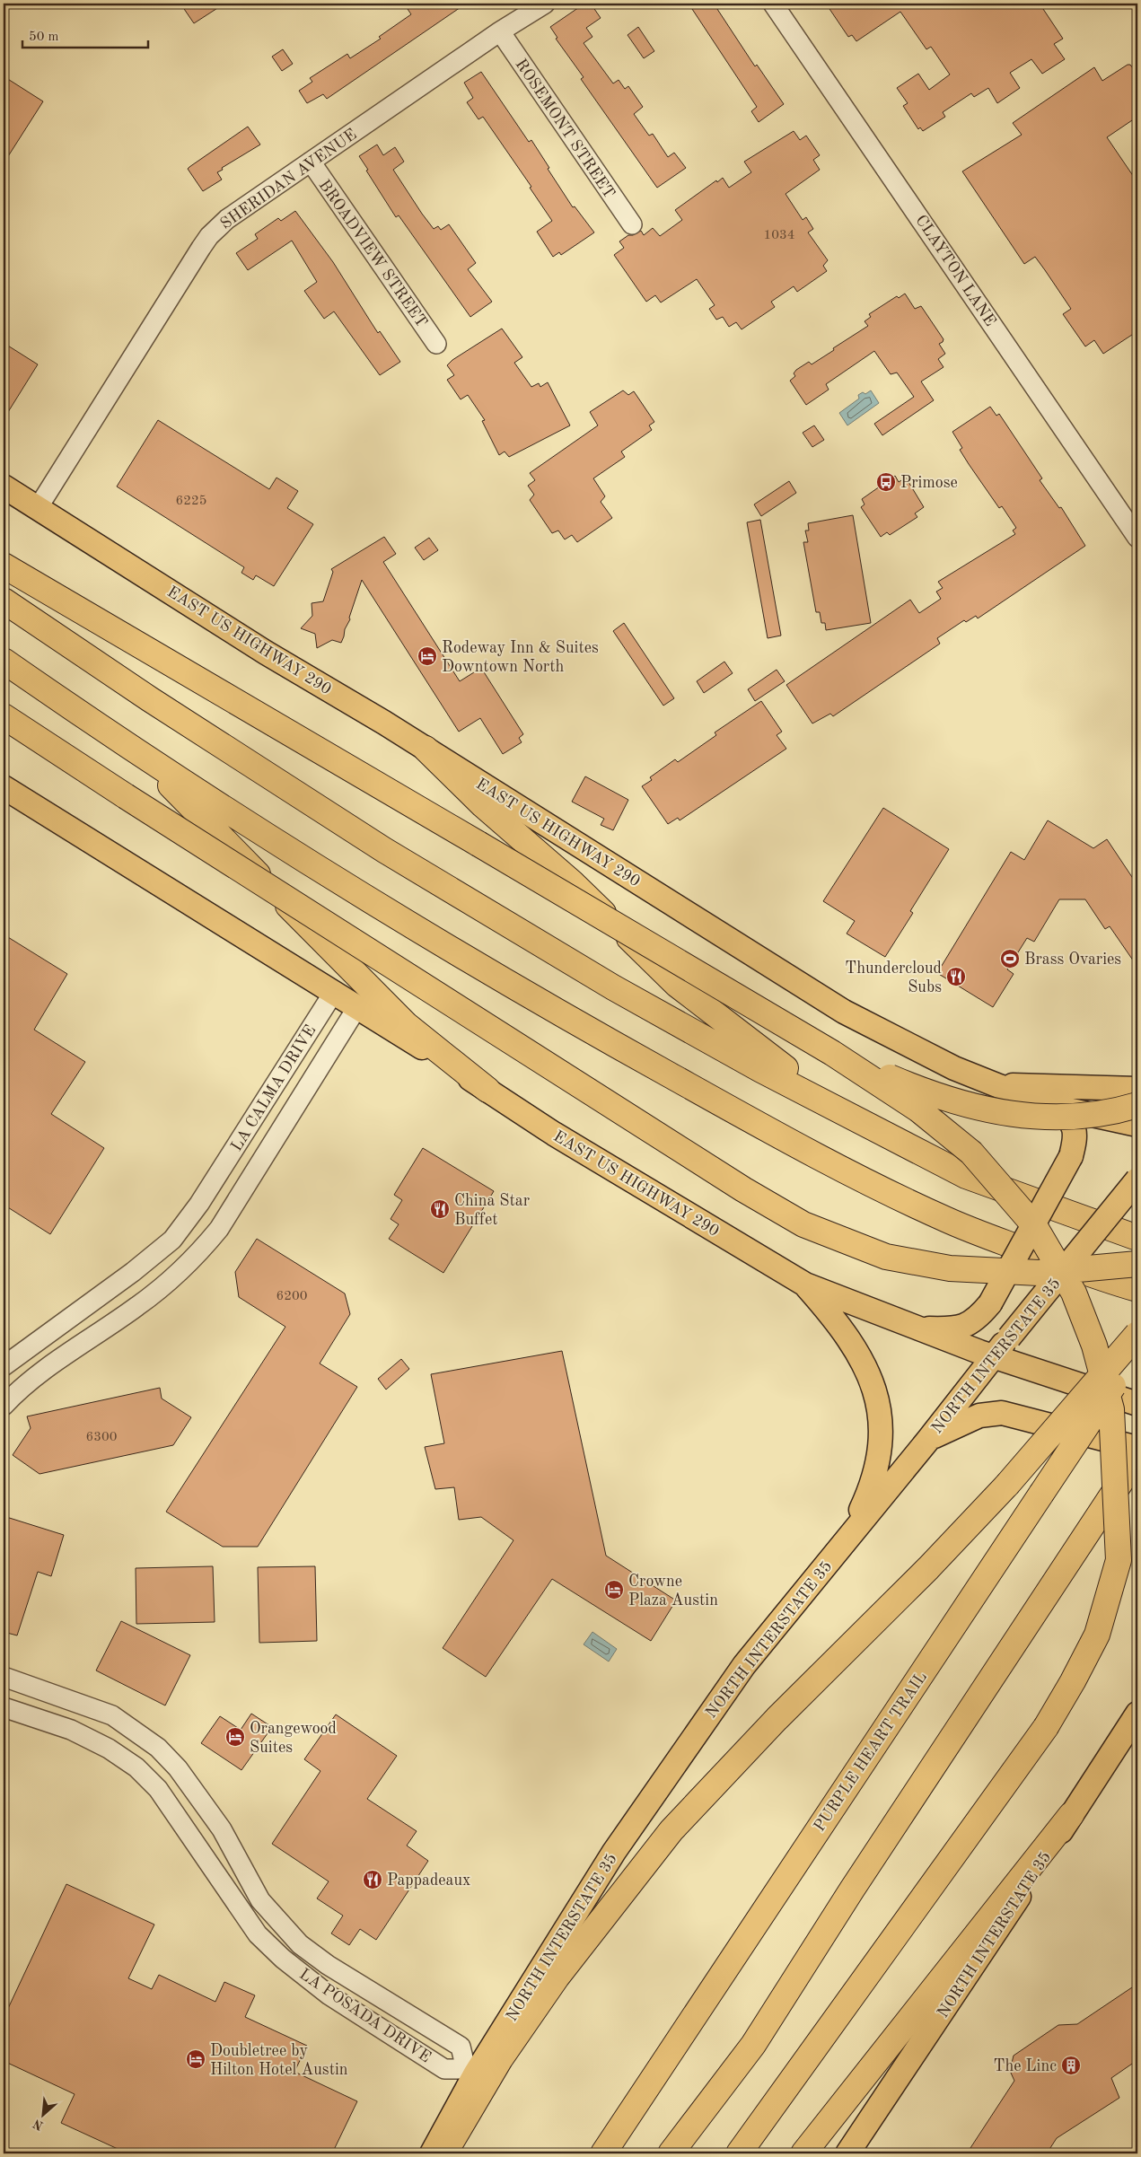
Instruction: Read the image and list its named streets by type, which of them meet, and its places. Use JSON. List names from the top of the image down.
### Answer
{
  "streets": {
    "highway": ["PURPLE HEART TRAIL"],
    "main road": ["EAST US HIGHWAY 290", "NORTH INTERSTATE 35"],
    "street": [
      "ROSEMONT STREET",
      "SHERIDAN AVENUE",
      "BROADVIEW STREET",
      "CLAYTON LANE",
      "LA CALMA DRIVE",
      "LA POSADA DRIVE"
    ]
  },
  "crossings": [
    ["ROSEMONT STREET", "SHERIDAN AVENUE"],
    ["SHERIDAN AVENUE", "BROADVIEW STREET"],
    ["SHERIDAN AVENUE", "EAST US HIGHWAY 290"],
    ["EAST US HIGHWAY 290", "LA CALMA DRIVE"],
    ["EAST US HIGHWAY 290", "NORTH INTERSTATE 35"],
    ["NORTH INTERSTATE 35", "LA POSADA DRIVE"]
  ],
  "places": {
    "bus stop": ["Primose"],
    "hotel": [
      "Rodeway Inn & Suites Downtown North",
      "Crowne Plaza Austin",
      "Orangewood Suites",
      "Doubletree by Hilton Hotel Austin"
    ],
    "sports": ["Brass Ovaries"],
    "restaurant": ["Thundercloud Subs", "China Star Buffet", "Pappadeaux"],
    "building": ["The Linc"]
  },
  "house_numbers": [
    "1034",
    "6225",
    "6200",
    "6300"
  ],
  "scale_bar": "50 m",
  "north": "bottom left"
}
